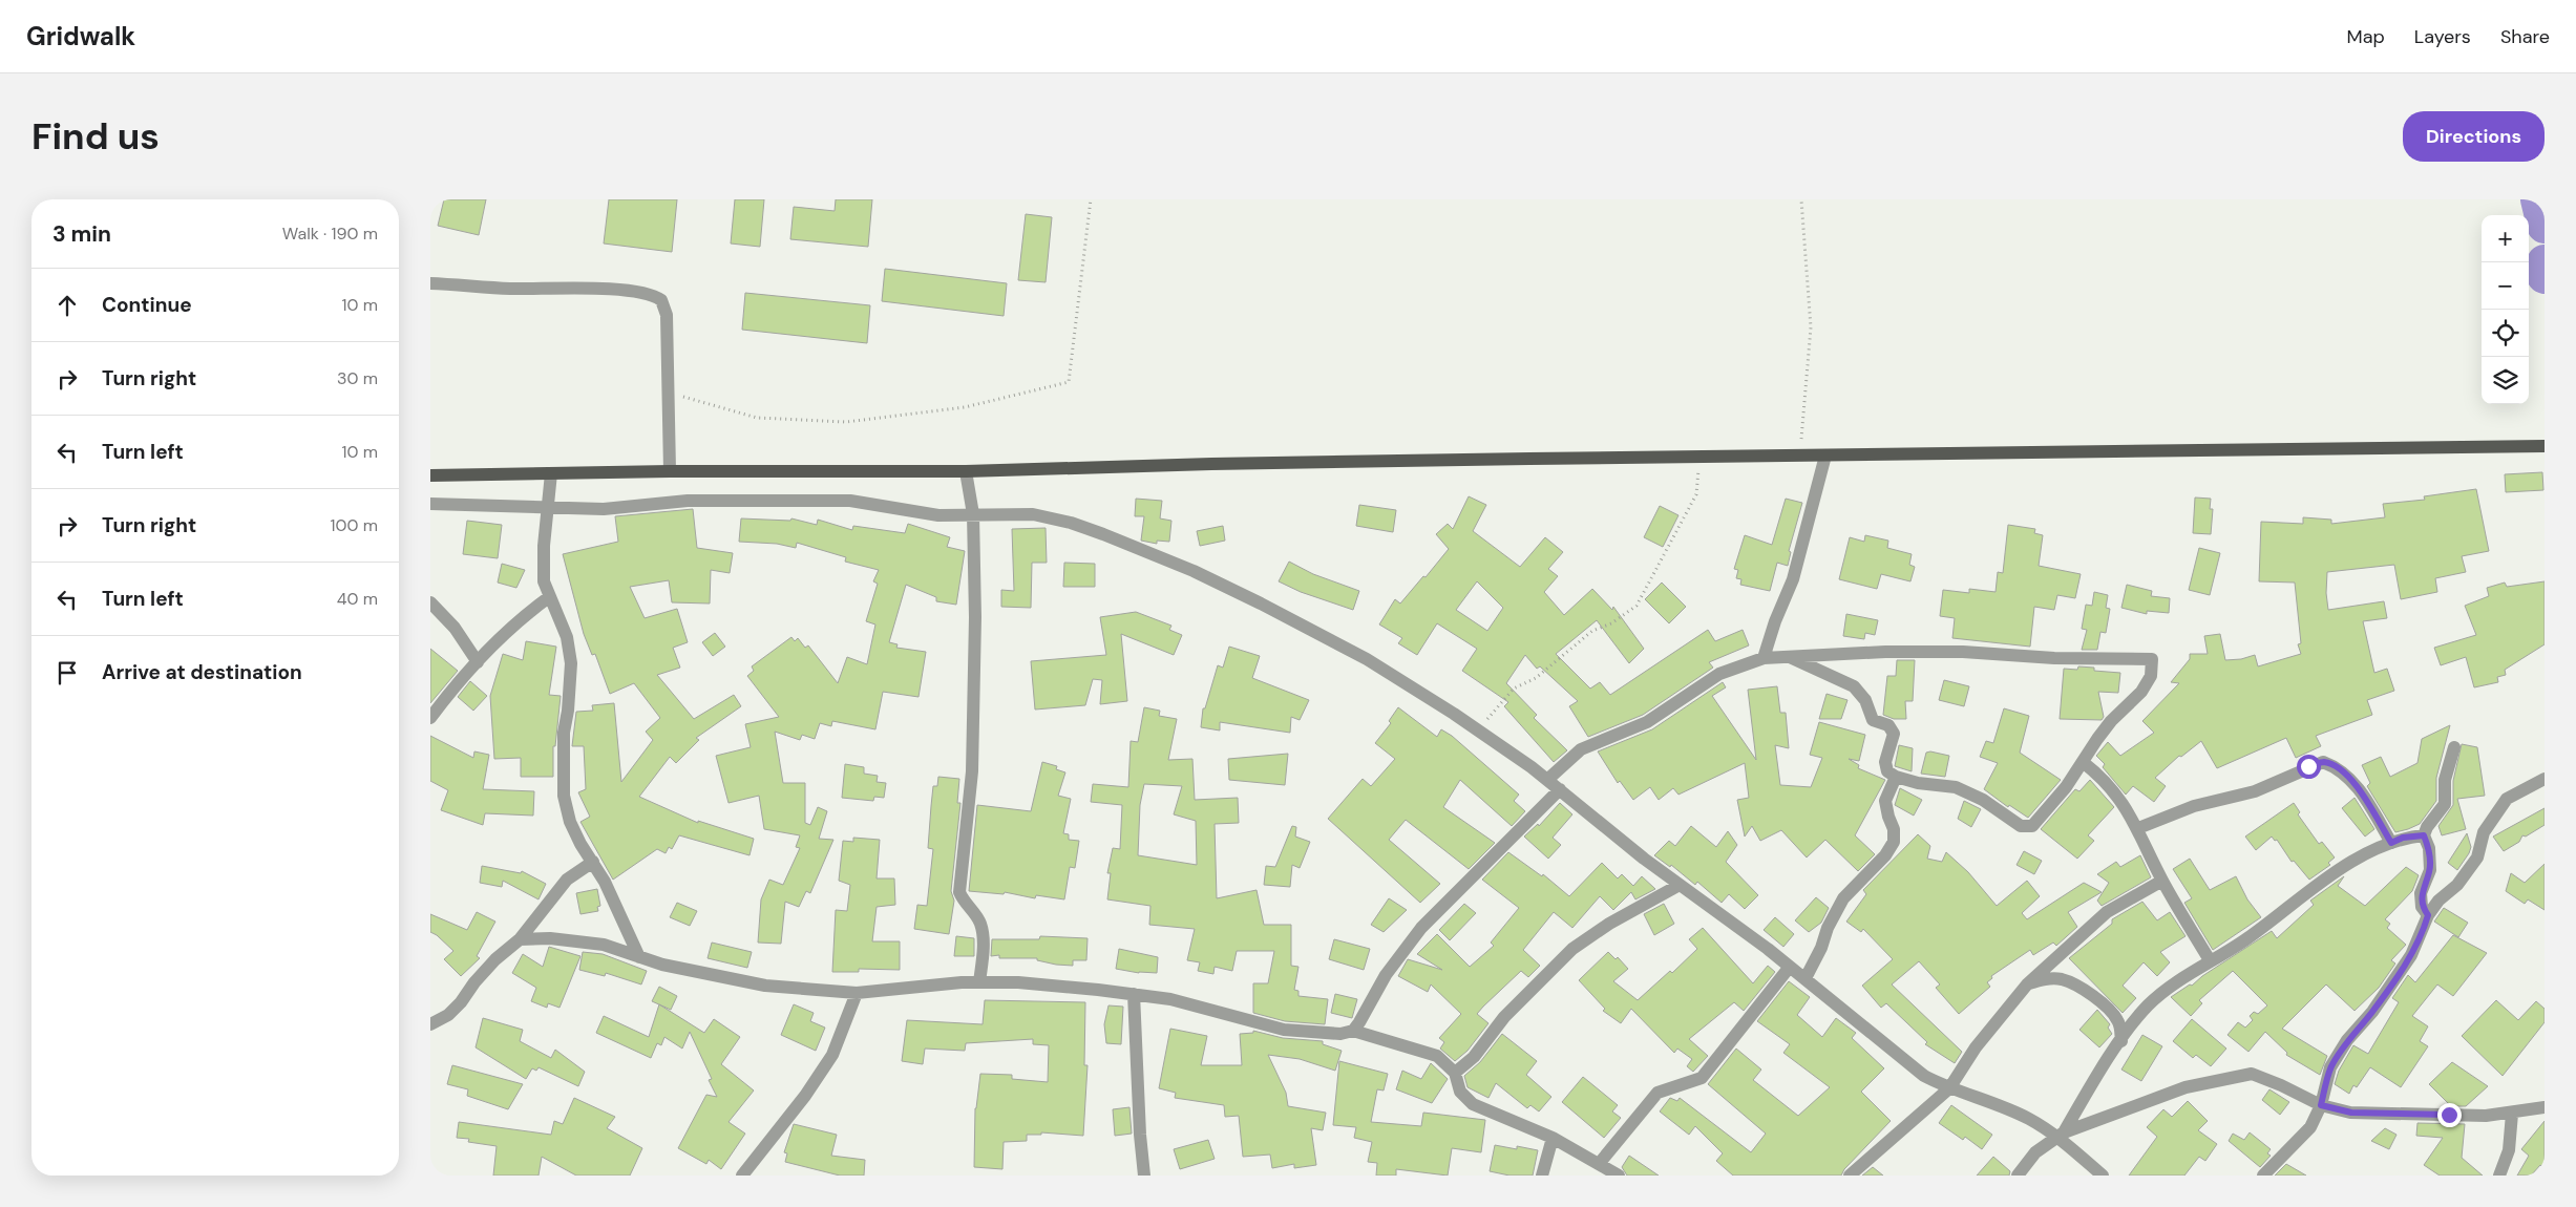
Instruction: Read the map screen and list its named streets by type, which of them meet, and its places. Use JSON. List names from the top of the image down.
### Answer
{
  "page": {
    "header": "Gridwalk",
    "nav": ["Map", "Layers", "Share"],
    "buttons": "Directions",
    "title": "Find us",
    "heading": ["3 min", "Walk · 190 m"],
    "map_buttons": ["+", "−"],
    "list": [
      ["Continue", "10 m"],
      ["Turn right", "30 m"],
      ["Turn left", "10 m"],
      ["Turn right", "100 m"],
      ["Turn left", "40 m"],
      "Arrive at destination"
    ]
  }
}
